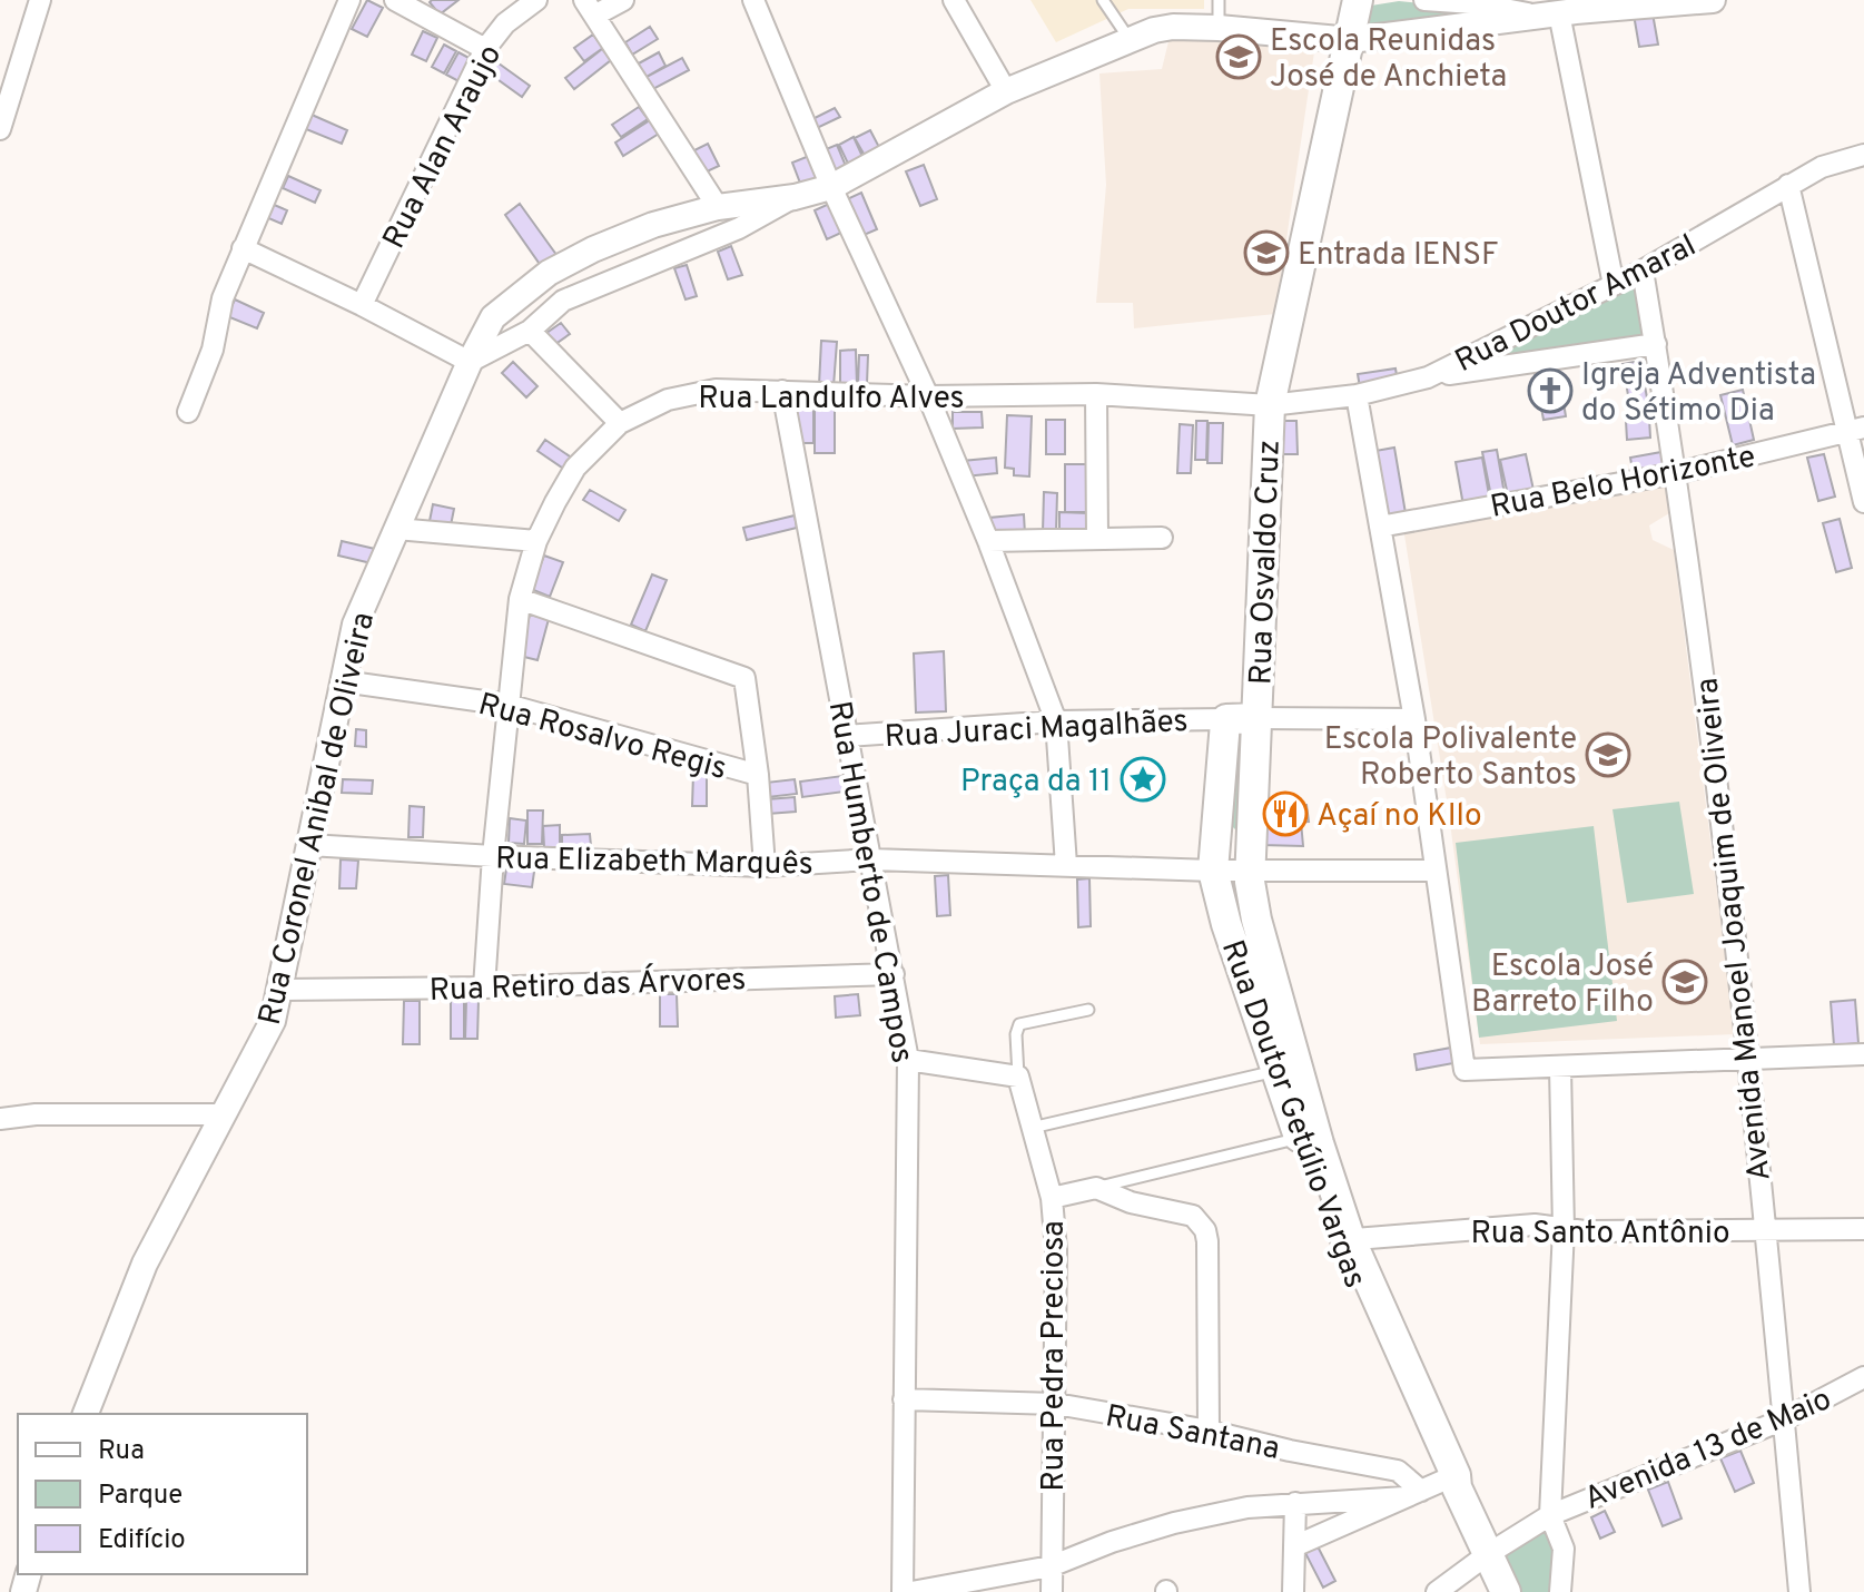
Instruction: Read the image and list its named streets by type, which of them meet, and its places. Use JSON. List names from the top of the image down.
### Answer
{
  "streets": {
    "main road": ["Rua Osvaldo Cruz", "Rua Doutor Getúlio Vargas"],
    "street": [
      "Rua Alan Araujo",
      "Rua Doutor Amaral",
      "Rua Landulfo Alves",
      "Rua Belo Horizonte",
      "Rua Juraci Magalhães",
      "Rua Rosalvo Regis",
      "Rua Coronel Anibal de Oliveira",
      "Rua Elizabeth Marquês",
      "Rua Humberto de Campos",
      "Avenida Manoel Joaquim de Oliveira",
      "Rua Retiro das Árvores",
      "Rua Santo Antônio",
      "Rua Pedra Preciosa",
      "Rua Santana",
      "Avenida 13 de Maio"
    ]
  },
  "crossings": [
    ["Rua Doutor Amaral", "Rua Landulfo Alves"],
    ["Rua Doutor Amaral", "Rua Osvaldo Cruz"],
    ["Rua Doutor Amaral", "Avenida Manoel Joaquim de Oliveira"],
    ["Rua Landulfo Alves", "Rua Osvaldo Cruz"],
    ["Rua Landulfo Alves", "Rua Rosalvo Regis"],
    ["Rua Landulfo Alves", "Rua Elizabeth Marquês"],
    ["Rua Landulfo Alves", "Rua Humberto de Campos"],
    ["Rua Landulfo Alves", "Rua Retiro das Árvores"],
    ["Rua Belo Horizonte", "Avenida Manoel Joaquim de Oliveira"],
    ["Rua Osvaldo Cruz", "Rua Coronel Anibal de Oliveira"],
    ["Rua Osvaldo Cruz", "Rua Doutor Getúlio Vargas"],
    ["Rua Juraci Magalhães", "Rua Humberto de Campos"],
    ["Rua Juraci Magalhães", "Rua Doutor Getúlio Vargas"],
    ["Rua Rosalvo Regis", "Rua Coronel Anibal de Oliveira"],
    ["Rua Coronel Anibal de Oliveira", "Rua Elizabeth Marquês"],
    ["Rua Coronel Anibal de Oliveira", "Rua Retiro das Árvores"],
    ["Rua Elizabeth Marquês", "Rua Humberto de Campos"],
    ["Rua Elizabeth Marquês", "Rua Doutor Getúlio Vargas"],
    ["Rua Humberto de Campos", "Rua Retiro das Árvores"],
    ["Rua Humberto de Campos", "Rua Santana"],
    ["Avenida Manoel Joaquim de Oliveira", "Rua Santo Antônio"],
    ["Avenida Manoel Joaquim de Oliveira", "Avenida 13 de Maio"],
    ["Rua Doutor Getúlio Vargas", "Rua Santo Antônio"],
    ["Rua Doutor Getúlio Vargas", "Rua Santana"],
    ["Rua Doutor Getúlio Vargas", "Avenida 13 de Maio"],
    ["Rua Pedra Preciosa", "Rua Santana"]
  ],
  "places": {
    "school or university": [
      "Escola Reunidas José de Anchieta",
      "Entrada IENSF",
      "Escola Polivalente Roberto Santos",
      "Escola José Barreto Filho"
    ],
    "church": ["Igreja Adventista do Sétimo Dia"],
    "place": ["Praça da 11"],
    "restaurant": ["Açaí no KIlo"]
  },
  "legend": ["Rua", "Parque", "Edifício"]
}
